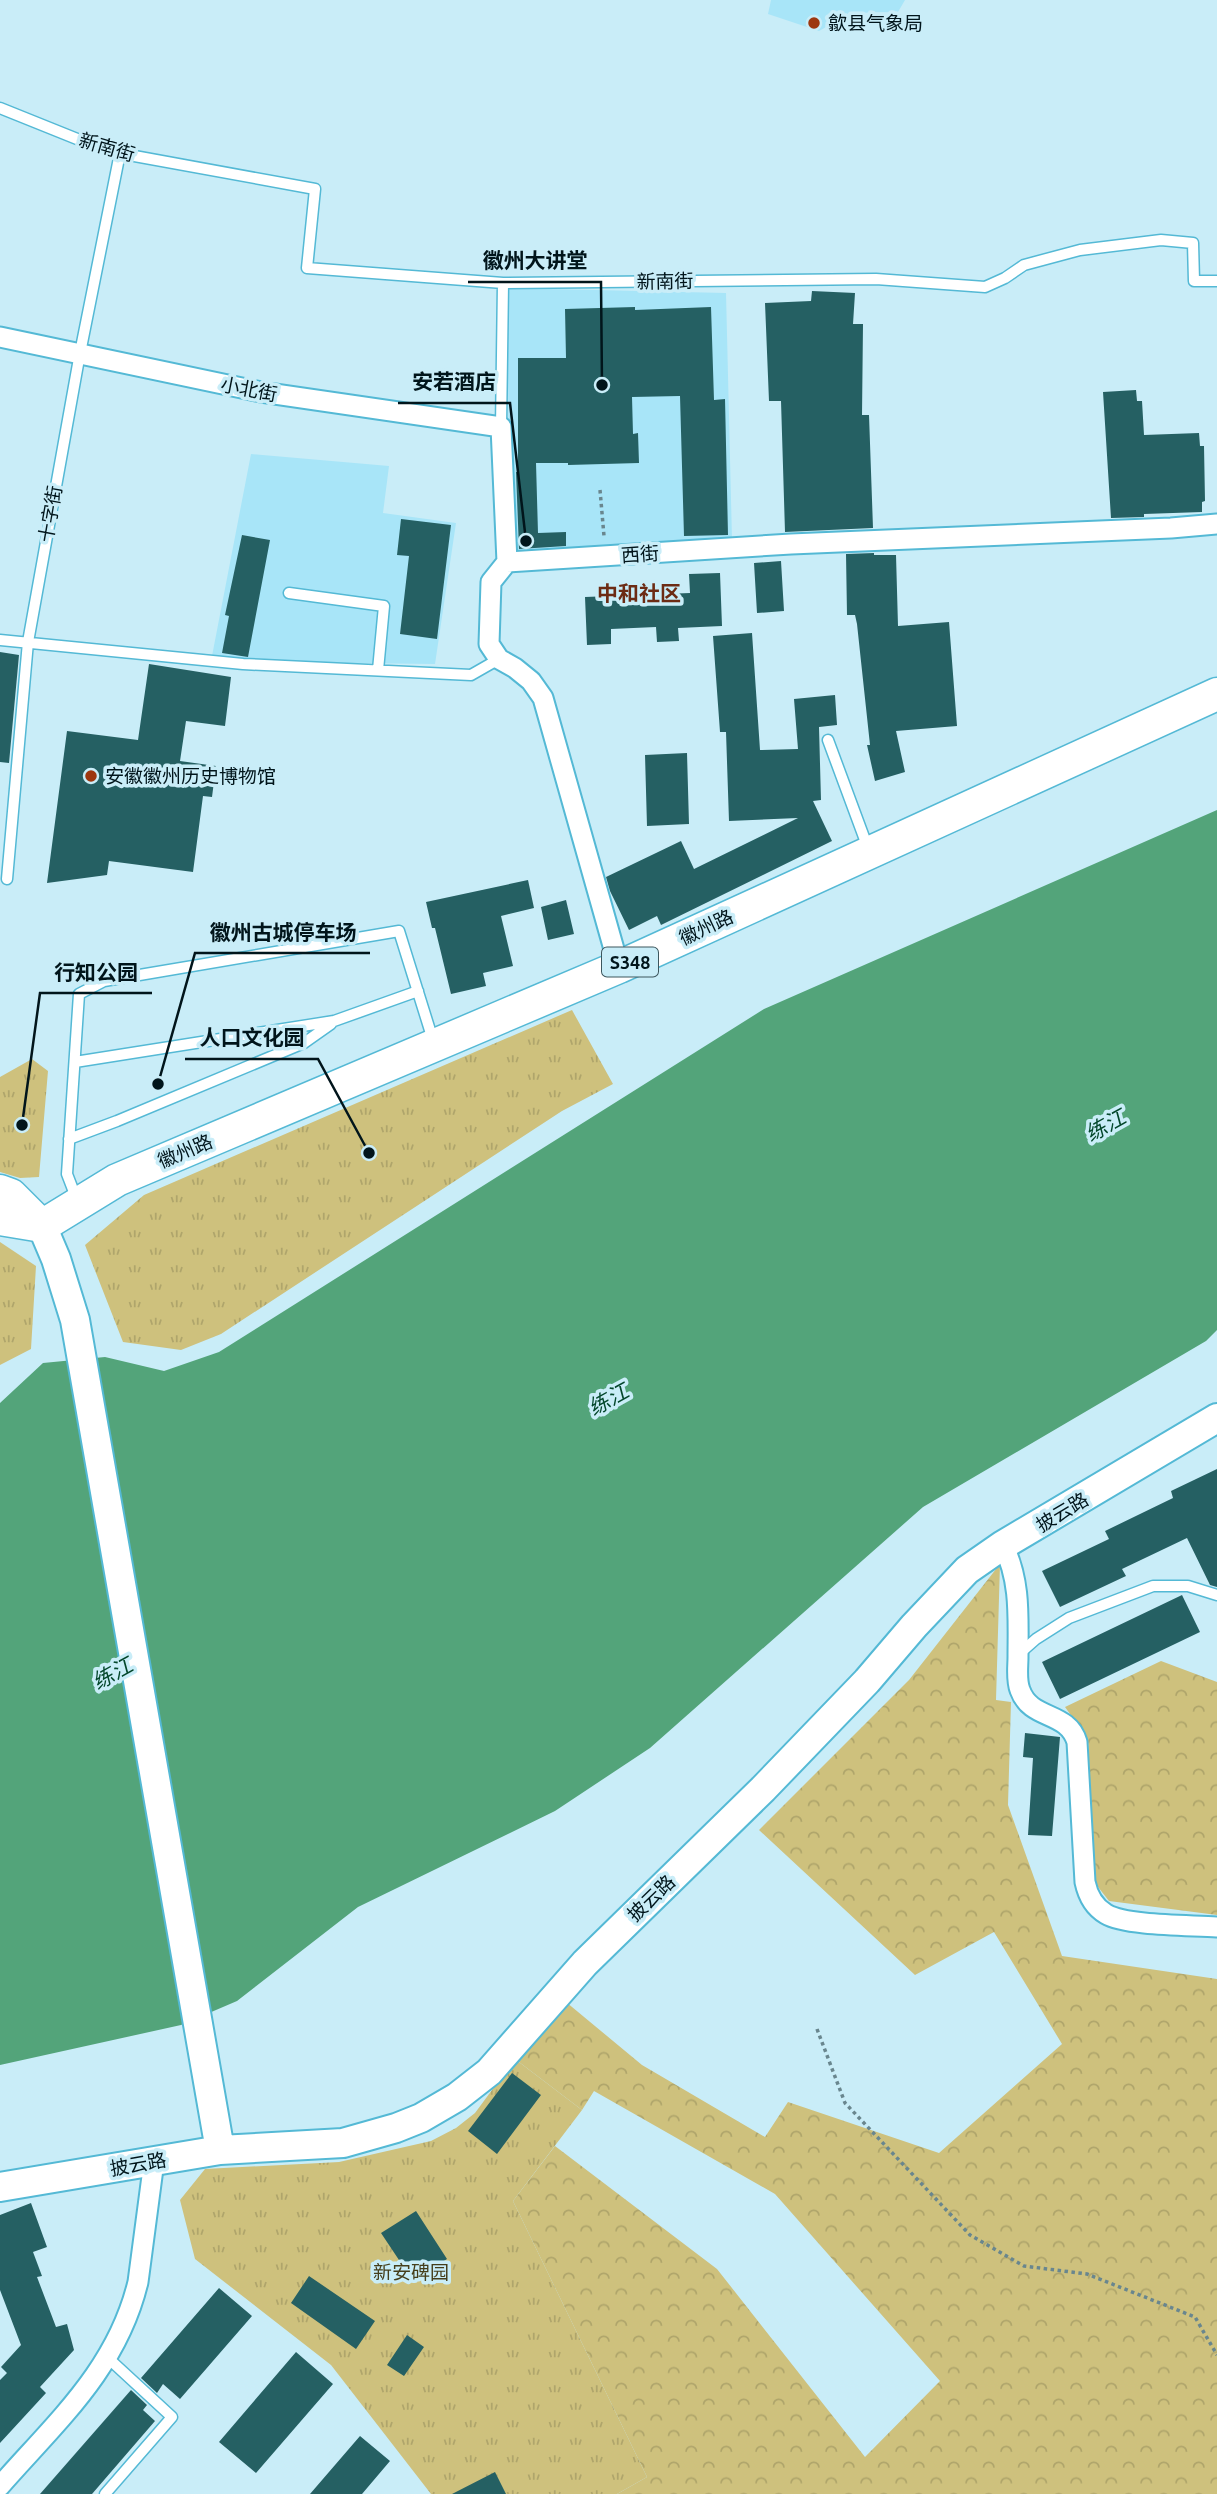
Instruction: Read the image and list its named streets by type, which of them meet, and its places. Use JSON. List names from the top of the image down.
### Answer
{
  "streets": {
    "main road": ["徽州路", "S348"],
    "street": ["小北街", "西街", "披云路"],
    "lane": ["新南街", "十字街"]
  },
  "crossings": [
    ["新南街", "十字街"],
    ["小北街", "十字街"]
  ],
  "districts": ["中和社区"],
  "water": ["练江"],
  "parks": ["新安碑园"],
  "places": [
    "歙县气象局",
    "徽州大讲堂",
    "安若酒店",
    "安徽徽州历史博物馆",
    "徽州古城停车场",
    "行知公园",
    "人口文化园"
  ]
}
